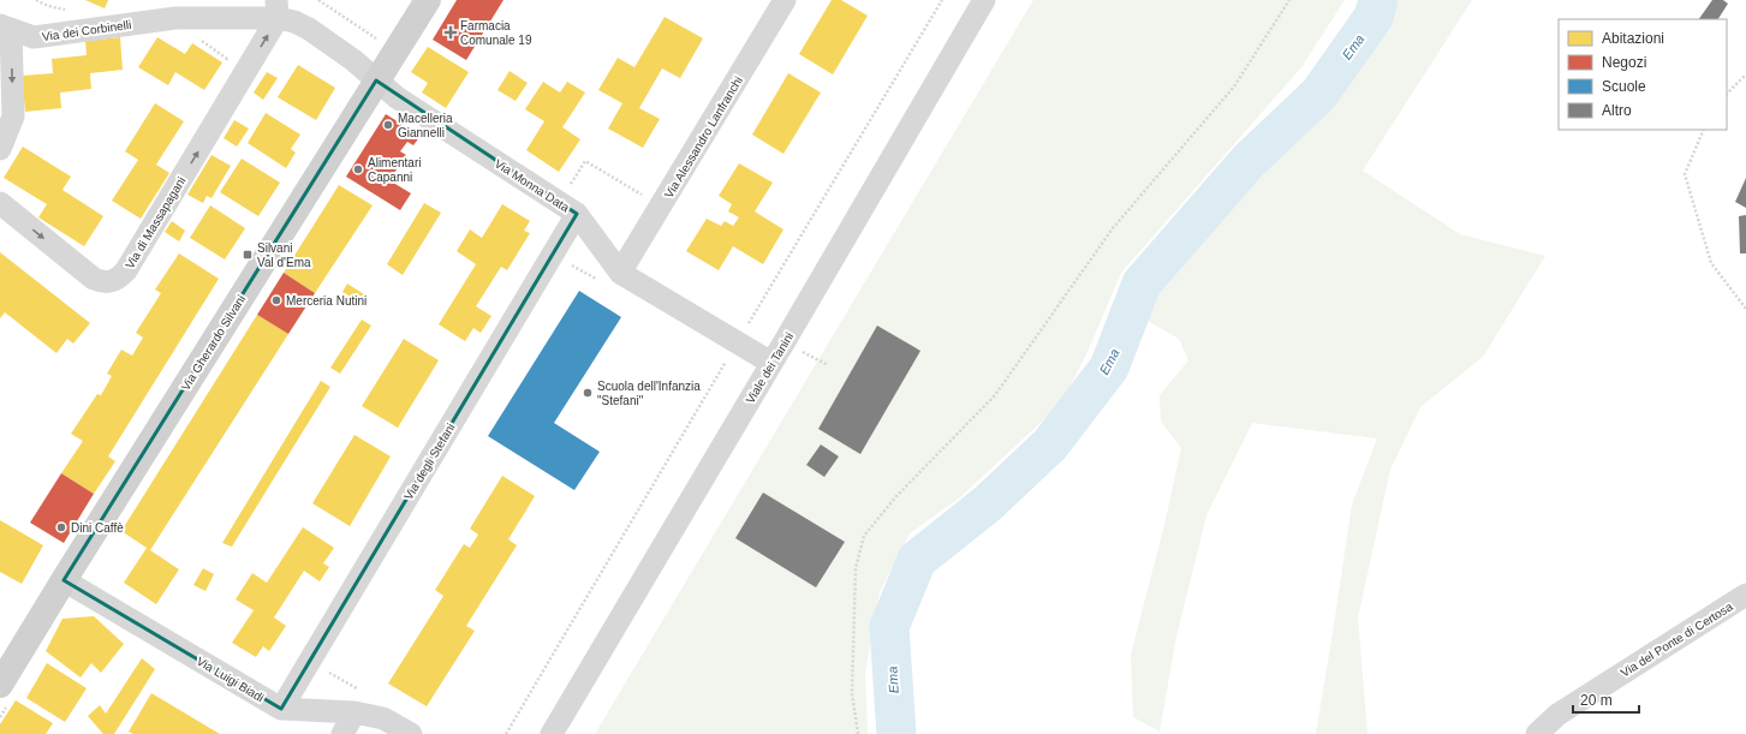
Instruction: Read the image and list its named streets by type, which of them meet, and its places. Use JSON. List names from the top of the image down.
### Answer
{
  "streets": {
    "main road": ["Via Gherardo Silvani"],
    "street": [
      "Via dei Corbinelli",
      "Via Alessandro Lanfranchi",
      "Via Monna Data",
      "Via di Massapagani",
      "Viale dei Tanini",
      "Via degli Stefani",
      "Via del Ponte di Certosa",
      "Via Luigi Biadi"
    ]
  },
  "crossings": [
    ["Via dei Corbinelli", "Via Monna Data"],
    ["Via dei Corbinelli", "Via di Massapagani"],
    ["Via Alessandro Lanfranchi", "Via Monna Data"],
    ["Via Monna Data", "Via di Massapagani"],
    ["Via Monna Data", "Via Gherardo Silvani"],
    ["Via Monna Data", "Viale dei Tanini"],
    ["Via Monna Data", "Via degli Stefani"],
    ["Via Gherardo Silvani", "Via Luigi Biadi"],
    ["Via degli Stefani", "Via Luigi Biadi"]
  ],
  "water": ["Ema"],
  "places": {
    "health": ["Farmacia Comunale 19"],
    "other": [
      "Macelleria Giannelli",
      "Alimentari Capanni",
      "Merceria Nutini",
      "Scuola dell'Infanzia \"Stefani\"",
      "Dini Caffè"
    ],
    "transit": ["Silvani Val d'Ema"]
  },
  "legend": [
    "Abitazioni",
    "Negozi",
    "Scuole",
    "Altro"
  ],
  "scale_bar": "20 m"
}
